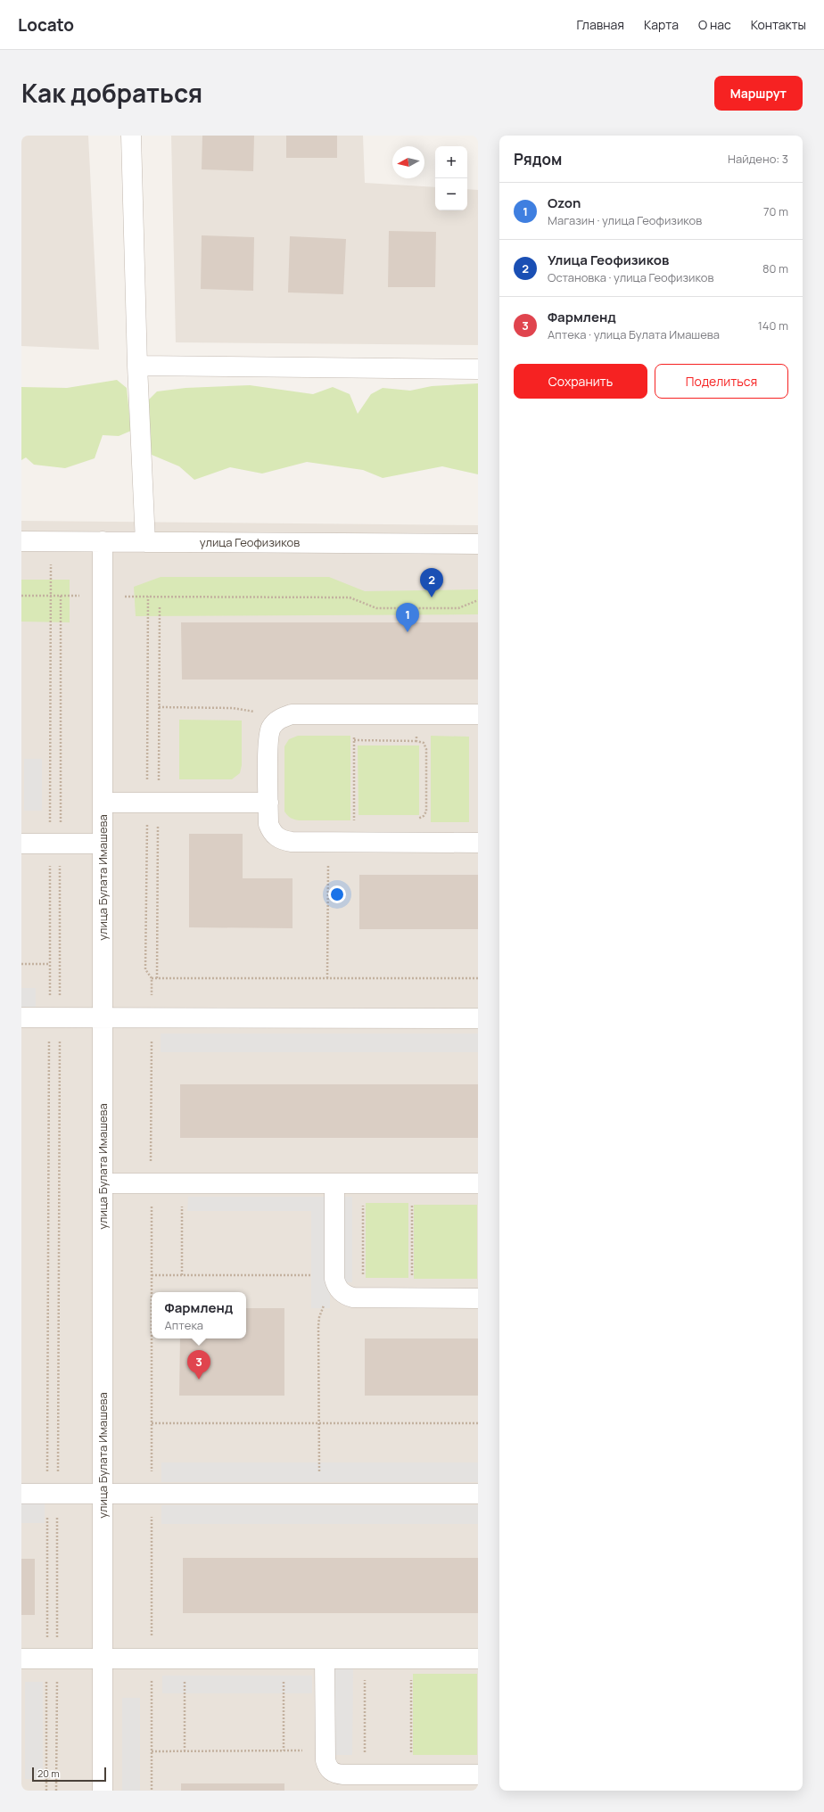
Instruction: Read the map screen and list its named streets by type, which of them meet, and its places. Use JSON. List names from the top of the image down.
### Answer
{
  "streets": {
    "street": ["улица Геофизиков", "улица Булата Имашева"]
  },
  "crossings": [
    ["улица Геофизиков", "улица Булата Имашева"]
  ],
  "scale_bar": "20 m",
  "north": "left",
  "page": {
    "header": "Locato",
    "nav": [
      "Главная",
      "Карта",
      "О нас",
      "Контакты"
    ],
    "title": "Как добраться",
    "buttons": [
      "Маршрут",
      ["Сохранить", "Поделиться"]
    ],
    "heading": ["Рядом", "Найдено: 3"],
    "map_buttons": ["+", "−"],
    "list": [
      {
        "mark": "1",
        "name": "Ozon",
        "note": "Магазин · улица Геофизиков",
        "value": "70 m"
      },
      {
        "mark": "2",
        "name": "Улица Геофизиков",
        "note": "Остановка · улица Геофизиков",
        "value": "80 m"
      },
      {
        "mark": "3",
        "name": "Фармленд",
        "note": "Аптека · улица Булата Имашева",
        "value": "140 m"
      }
    ],
    "pins": ["2", "1", "3"],
    "popup": ["Фармленд", "Аптека"],
    "scale": "20 m"
  }
}
